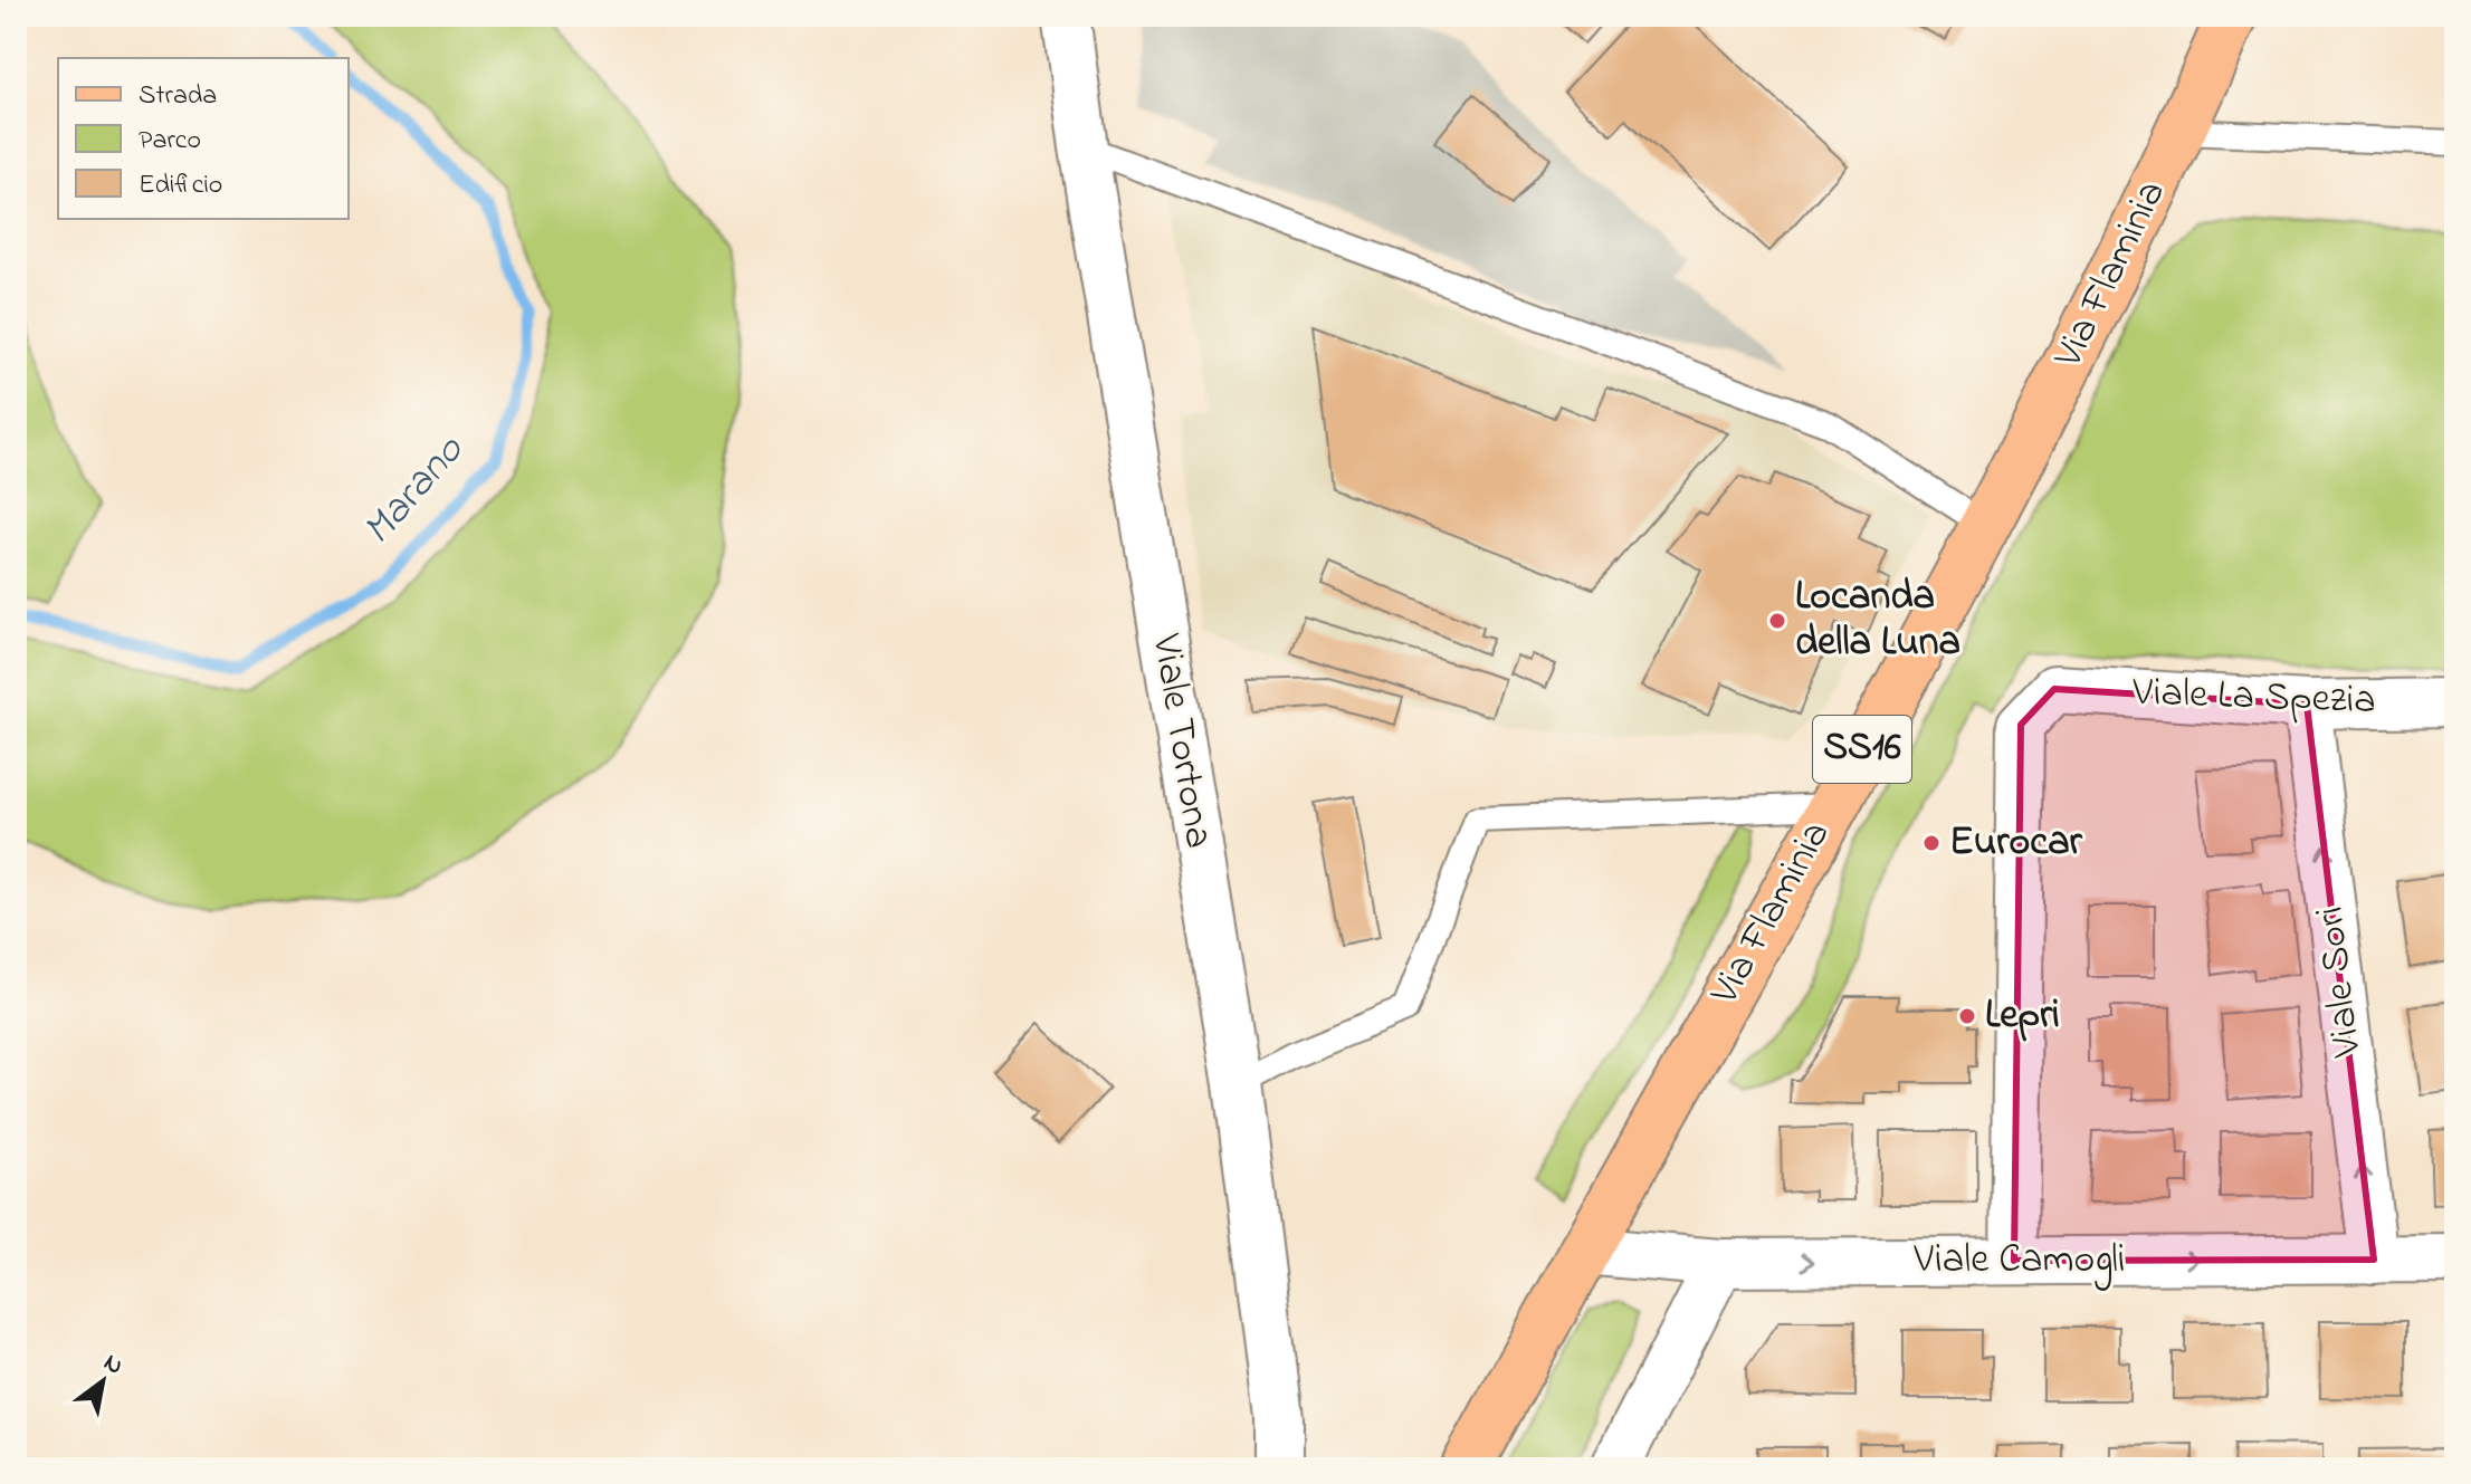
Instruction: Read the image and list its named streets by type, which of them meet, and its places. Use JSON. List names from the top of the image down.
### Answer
{
  "streets": {
    "main road": ["Via Flaminia", "SS16"],
    "street": [
      "Viale La Spezia",
      "Viale Tortona",
      "Viale Sori",
      "Viale Camogli"
    ]
  },
  "crossings": [
    ["Via Flaminia", "Viale Camogli"],
    ["Viale La Spezia", "Viale Sori"],
    ["Viale La Spezia", "Viale Camogli"],
    ["Viale Sori", "Viale Camogli"]
  ],
  "one_way": ["Viale Sori", "Viale Camogli"],
  "water": ["Marano"],
  "places": ["Locanda della Luna", "Eurocar", "Lepri"],
  "legend": ["Strada", "Parco", "Edificio"],
  "north": "top right"
}
